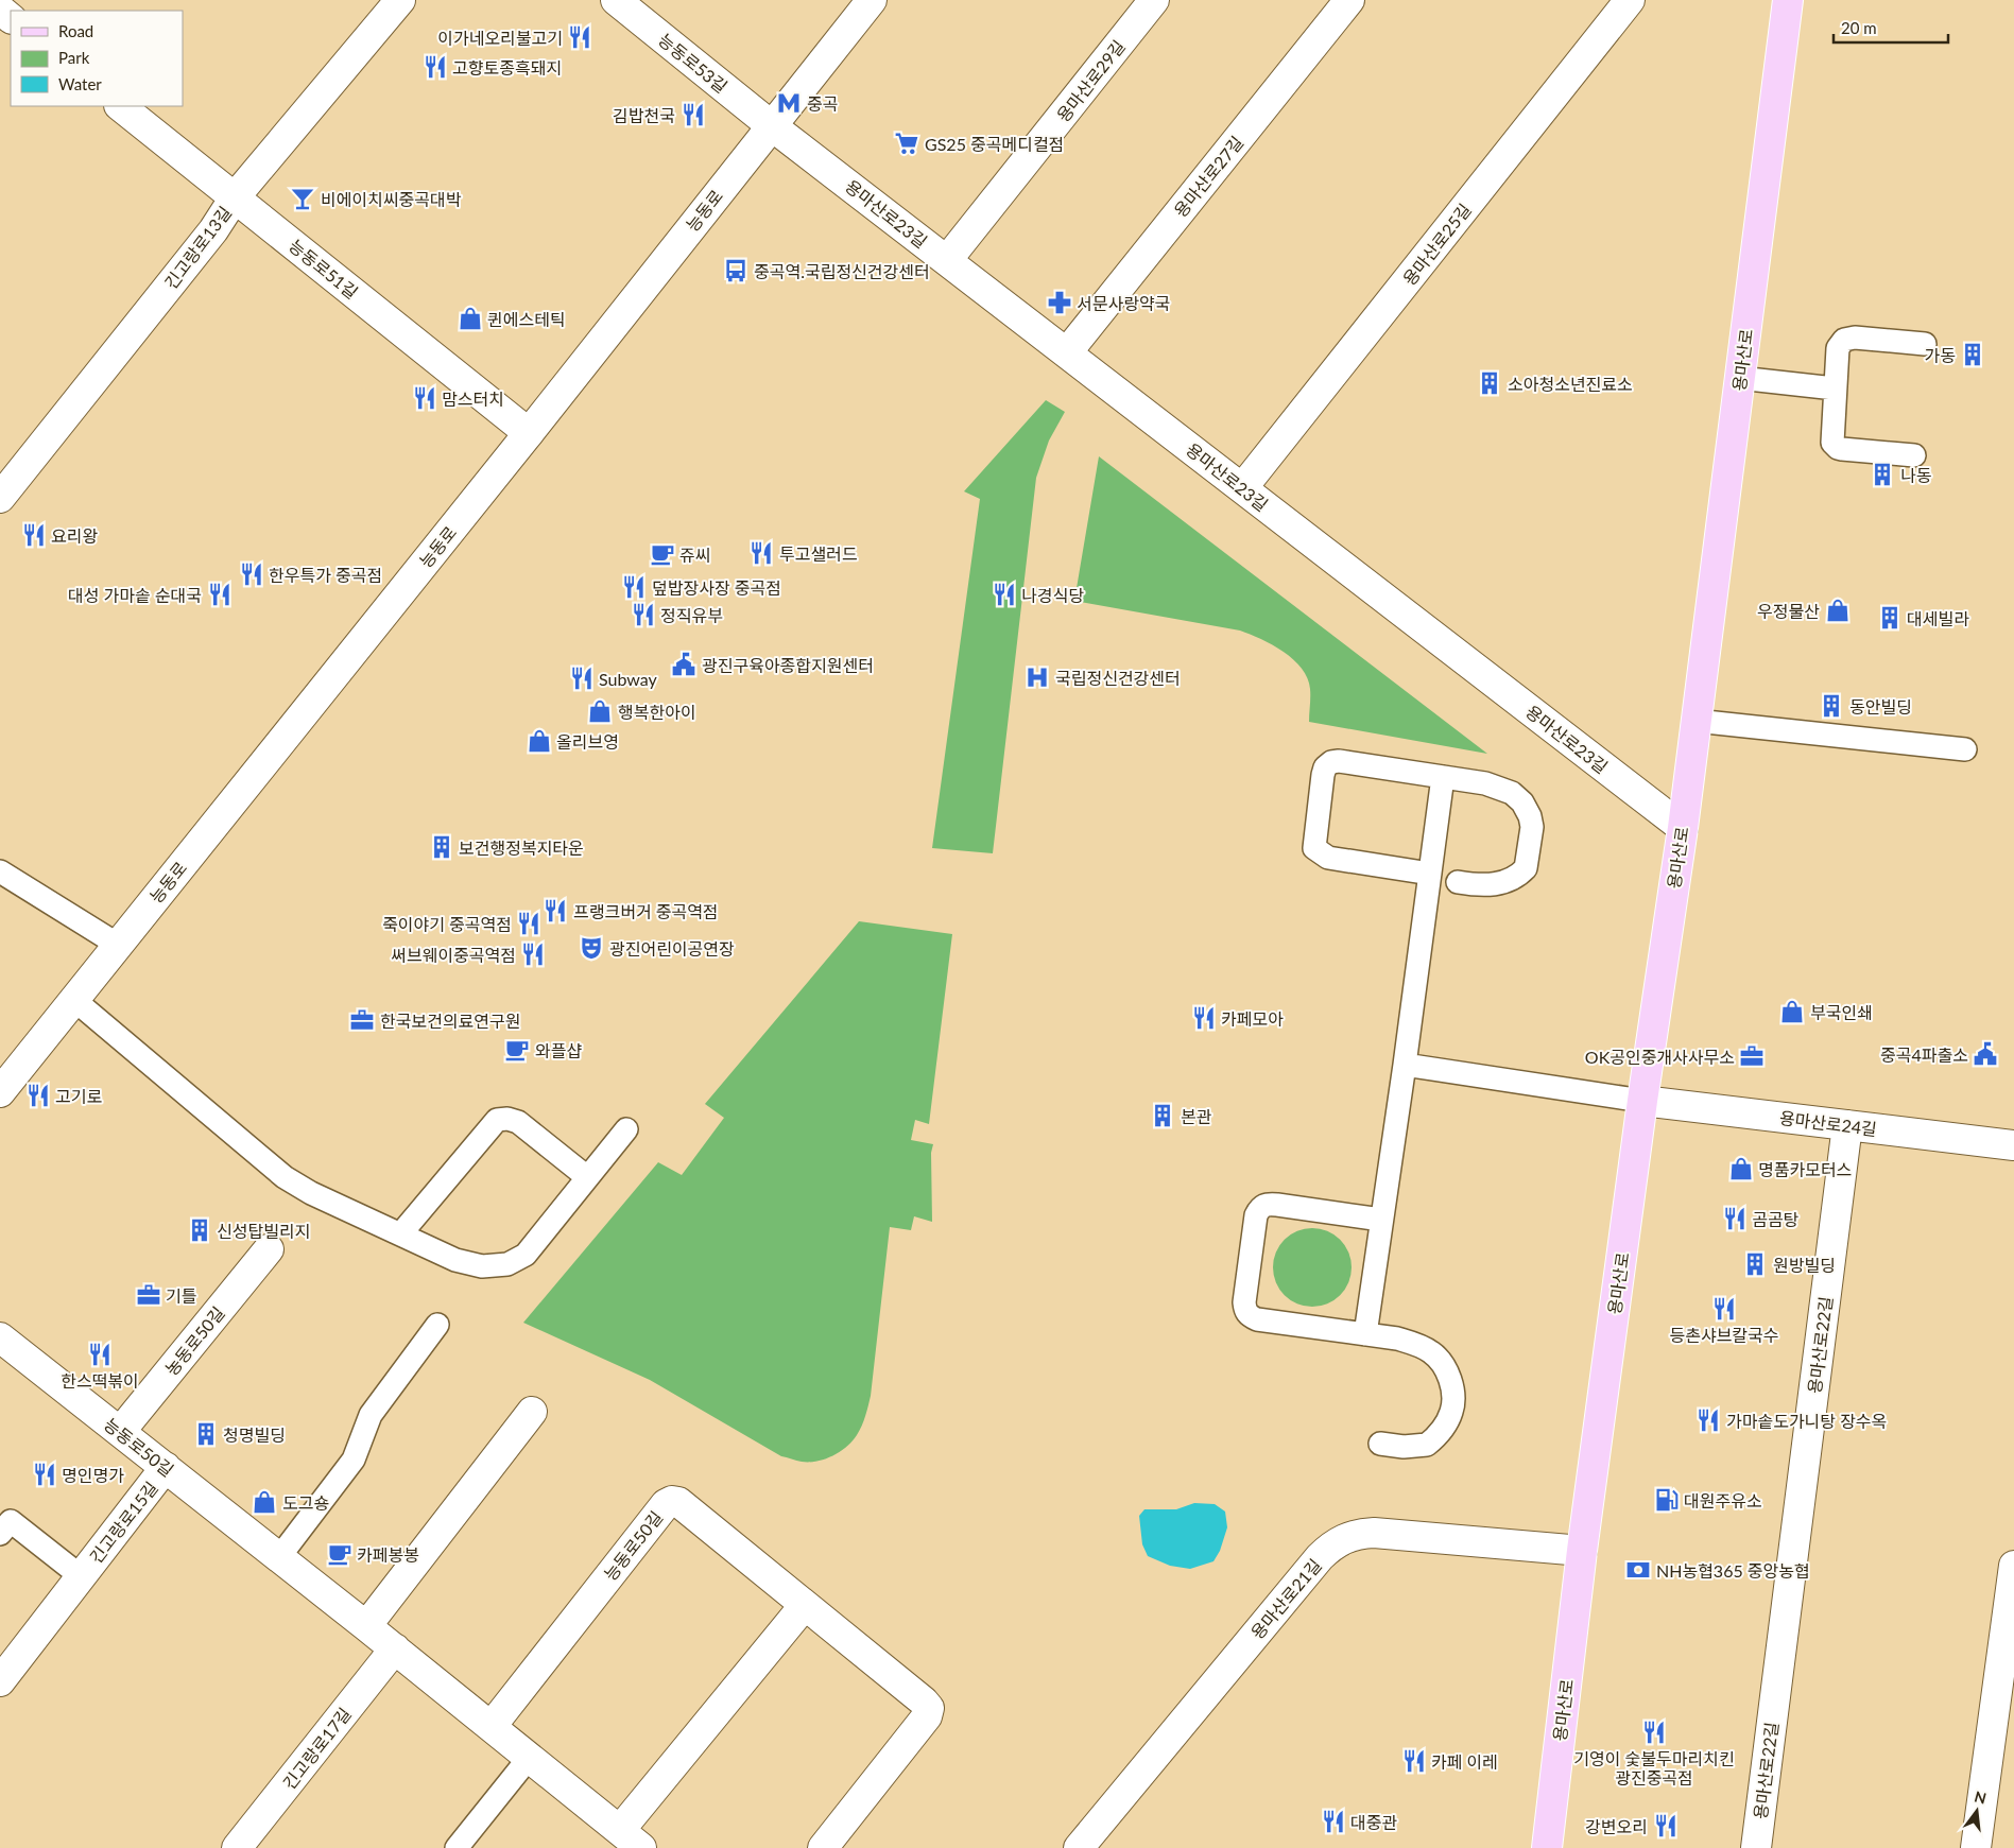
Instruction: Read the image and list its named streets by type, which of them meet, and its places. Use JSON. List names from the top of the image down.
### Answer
{
  "streets": {
    "main road": ["용마산로"],
    "street": [
      "능동로53길",
      "용마산로29길",
      "용마산로27길",
      "능동로",
      "용마산로23길",
      "용마산로25길",
      "긴고랑로13길",
      "능동로51길",
      "용마산로24길",
      "농동로50길",
      "용마산로22길",
      "능동로50길",
      "긴고랑로15길",
      "용마산로21길",
      "긴고랑로17길"
    ]
  },
  "crossings": [
    ["능동로53길", "능동로"],
    ["능동로53길", "용마산로23길"],
    ["용마산로29길", "용마산로23길"],
    ["용마산로27길", "용마산로23길"],
    ["능동로", "용마산로23길"],
    ["능동로", "능동로51길"],
    ["용마산로23길", "용마산로25길"],
    ["용마산로23길", "용마산로"],
    ["긴고랑로13길", "능동로51길"],
    ["용마산로", "용마산로24길"],
    ["용마산로", "용마산로21길"],
    ["용마산로24길", "용마산로22길"],
    ["농동로50길", "능동로50길"],
    ["능동로50길", "긴고랑로15길"],
    ["능동로50길", "긴고랑로17길"]
  ],
  "places": {
    "restaurant": [
      "이가네오리불고기",
      "고향토종흑돼지",
      "김밥천국",
      "맘스터치",
      "요리왕",
      "투고샐러드",
      "한우특가 중곡점",
      "덮밥장사장 중곡점",
      "대성 가마솥 순대국",
      "나경식당",
      "정직유부",
      "Subway",
      "프랭크버거 중곡역점",
      "죽이야기 중곡역점",
      "써브웨이중곡역점",
      "카페모아",
      "고기로",
      "곰곰탕",
      "등촌샤브칼국수",
      "한스떡볶이",
      "가마솥도가니탕 장수옥",
      "명인명가",
      "기영이 숯불두마리치킨 광진중곡점",
      "카페 이레",
      "대중관",
      "강변오리"
    ],
    "metro station": ["중곡"],
    "supermarket": ["GS25 중곡메디컬점"],
    "bar": ["비에이치씨중곡대박"],
    "bus stop": ["중곡역.국립정신건강센터"],
    "pharmacy": ["서문사랑약국"],
    "shop": [
      "퀸에스테틱",
      "우정물산",
      "행복한아이",
      "올리브영",
      "부국인쇄",
      "명품카모터스",
      "도그숑"
    ],
    "building": [
      "가동",
      "소아청소년진료소",
      "나동",
      "대세빌라",
      "동안빌딩",
      "보건행정복지타운",
      "본관",
      "신성탑빌리지",
      "원방빌딩",
      "청명빌딩"
    ],
    "cafe": ["쥬씨", "와플샵", "카페봉봉"],
    "public building": ["광진구육아종합지원센터", "중곡4파출소"],
    "hospital": ["국립정신건강센터"],
    "theatre": ["광진어린이공연장"],
    "office": ["한국보건의료연구원", "OK공인중개사사무소", "기틀"],
    "fuel station": ["대원주유소"],
    "bank": ["NH농협365 중앙농협"]
  },
  "legend": ["Road", "Park", "Water"],
  "scale_bar": "20 m",
  "north": "top"
}
